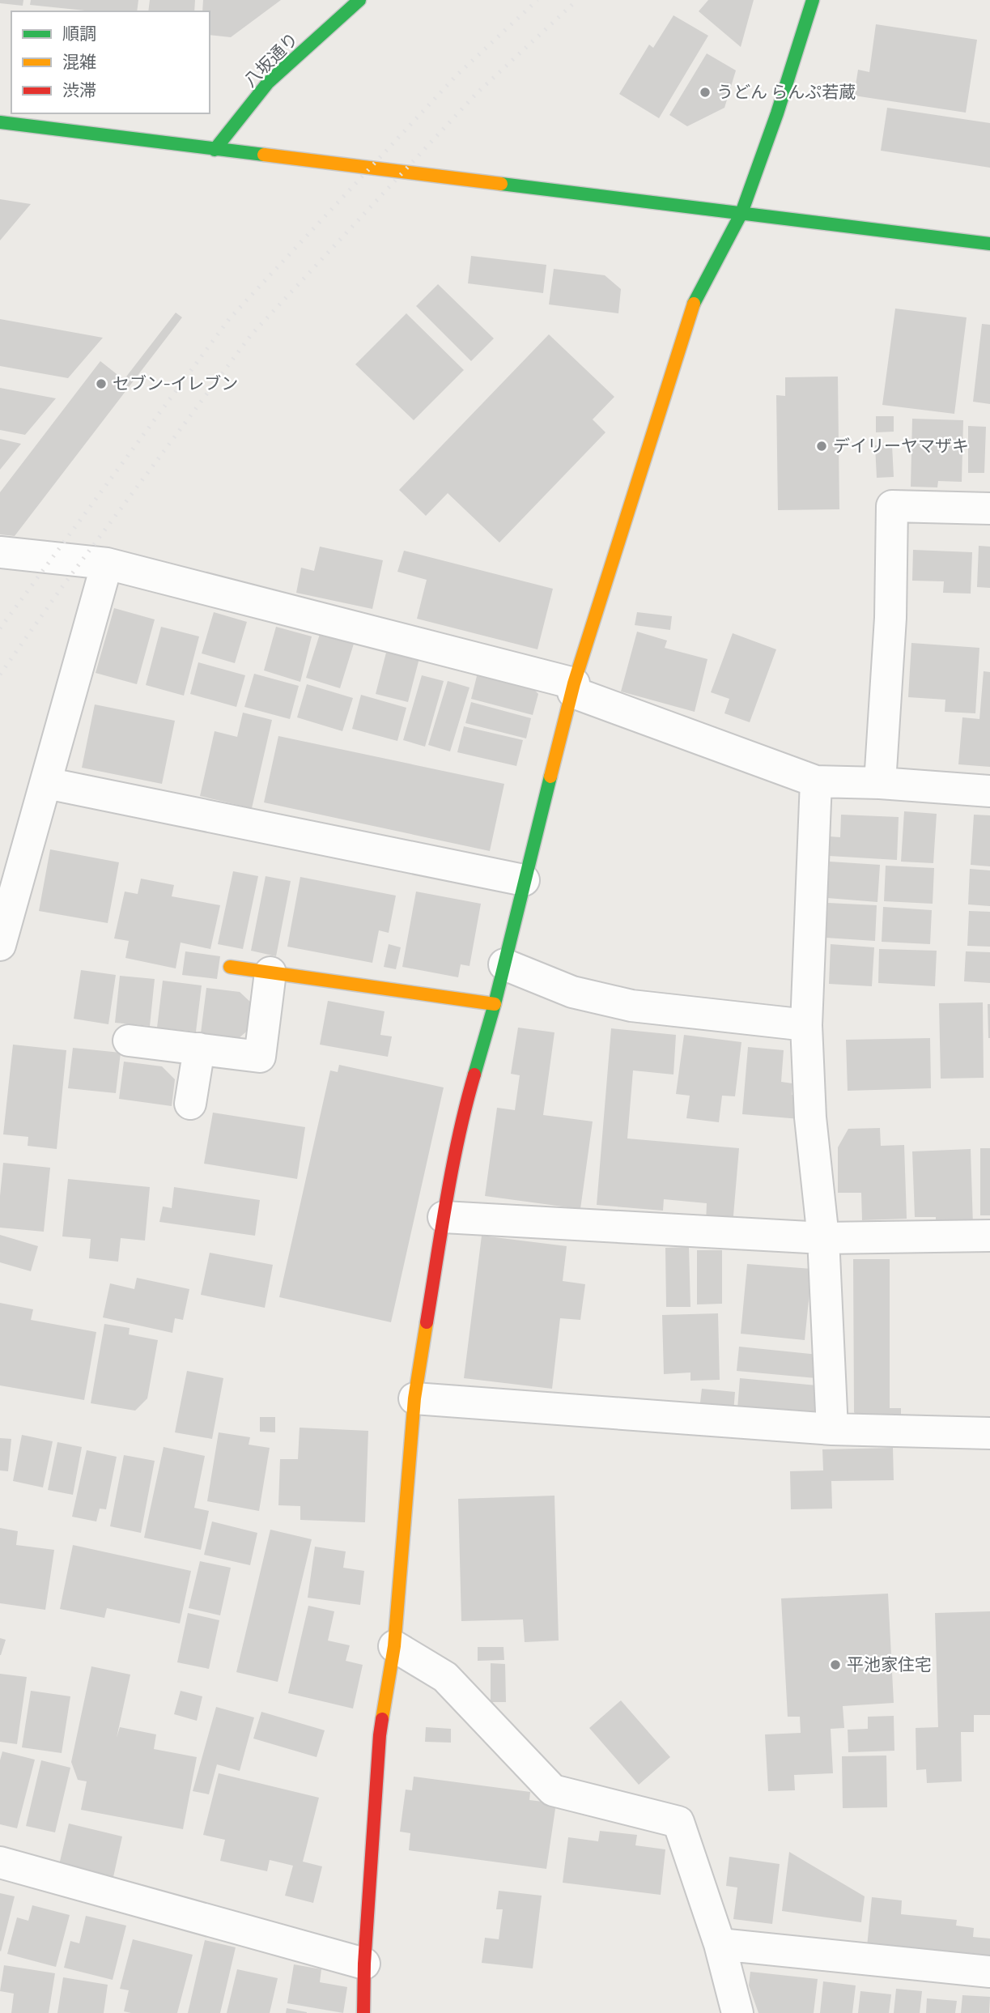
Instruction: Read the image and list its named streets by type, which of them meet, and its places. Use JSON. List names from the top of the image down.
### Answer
{
  "streets": {
    "street": ["八坂通り"]
  },
  "places": [
    "うどん らんぷ若蔵",
    "セブン-イレブン",
    "デイリーヤマザキ",
    "平池家住宅"
  ],
  "legend": ["順調", "混雑", "渋滞"]
}
